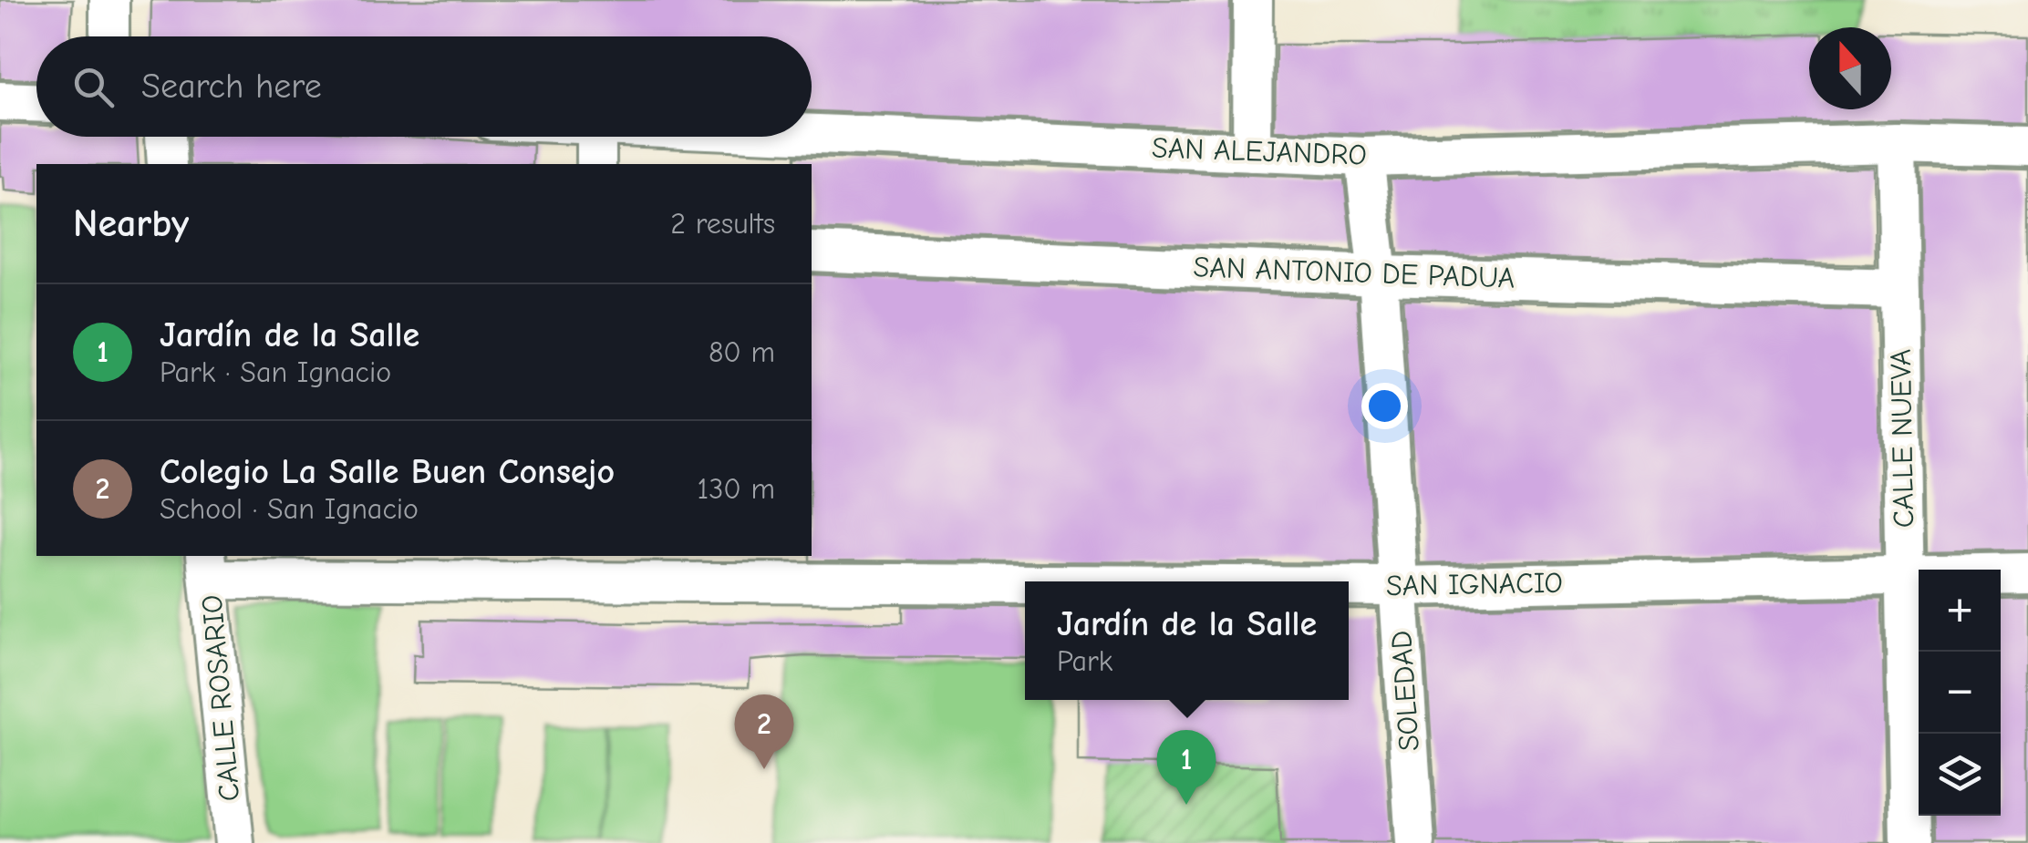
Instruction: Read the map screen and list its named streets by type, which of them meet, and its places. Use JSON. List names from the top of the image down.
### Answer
{
  "streets": {
    "street": [
      "SAN ALEJANDRO",
      "SAN ANTONIO DE PADUA",
      "CALLE NUEVA",
      "SAN IGNACIO",
      "SOLEDAD",
      "CALLE ROSARIO"
    ]
  },
  "crossings": [
    ["SAN ALEJANDRO", "CALLE NUEVA"],
    ["SAN ALEJANDRO", "SOLEDAD"],
    ["SAN ANTONIO DE PADUA", "CALLE NUEVA"],
    ["SAN ANTONIO DE PADUA", "SOLEDAD"],
    ["CALLE NUEVA", "SAN IGNACIO"],
    ["SAN IGNACIO", "SOLEDAD"],
    ["SAN IGNACIO", "CALLE ROSARIO"]
  ],
  "north": "top",
  "page": {
    "search": "Search here",
    "heading": ["Nearby", "2 results"],
    "list": [
      {
        "mark": "1",
        "name": "Jardín de la Salle",
        "note": "Park · San Ignacio",
        "value": "80 m"
      },
      {
        "mark": "2",
        "name": "Colegio La Salle Buen Consejo",
        "note": "School · San Ignacio",
        "value": "130 m"
      }
    ],
    "map_buttons": ["+", "−"],
    "popup": ["Jardín de la Salle", "Park"],
    "pins": ["2", "1"]
  }
}
